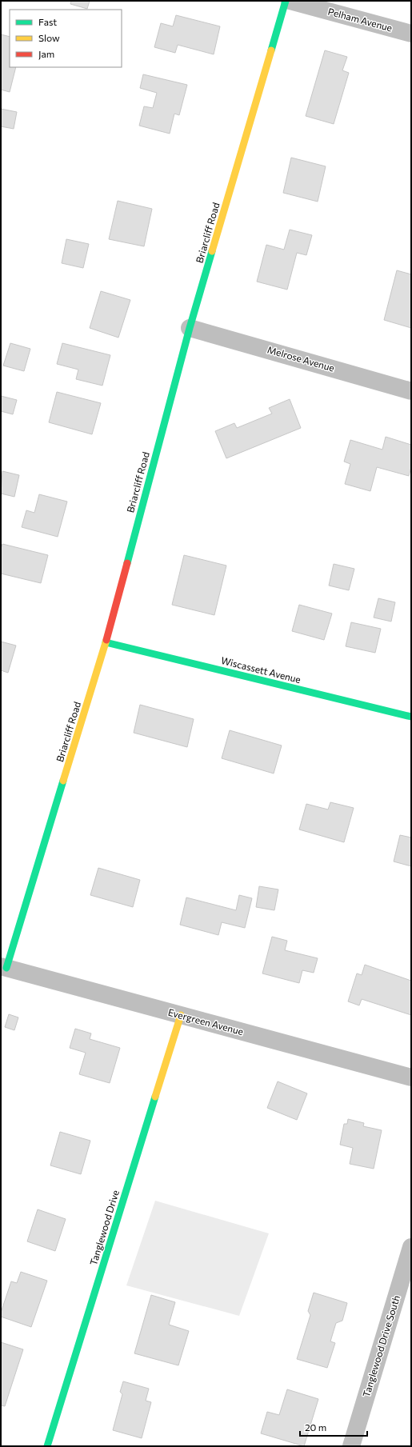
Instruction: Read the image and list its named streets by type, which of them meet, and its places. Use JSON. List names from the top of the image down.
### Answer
{
  "streets": {
    "street": [
      "Pelham Avenue",
      "Briarcliff Road",
      "Melrose Avenue",
      "Wiscassett Avenue",
      "Evergreen Avenue",
      "Tanglewood Drive",
      "Tanglewood Drive South"
    ]
  },
  "crossings": [
    ["Briarcliff Road", "Melrose Avenue"],
    ["Briarcliff Road", "Wiscassett Avenue"],
    ["Briarcliff Road", "Evergreen Avenue"],
    ["Evergreen Avenue", "Tanglewood Drive"]
  ],
  "legend": ["Fast", "Slow", "Jam"],
  "scale_bar": "20 m"
}
